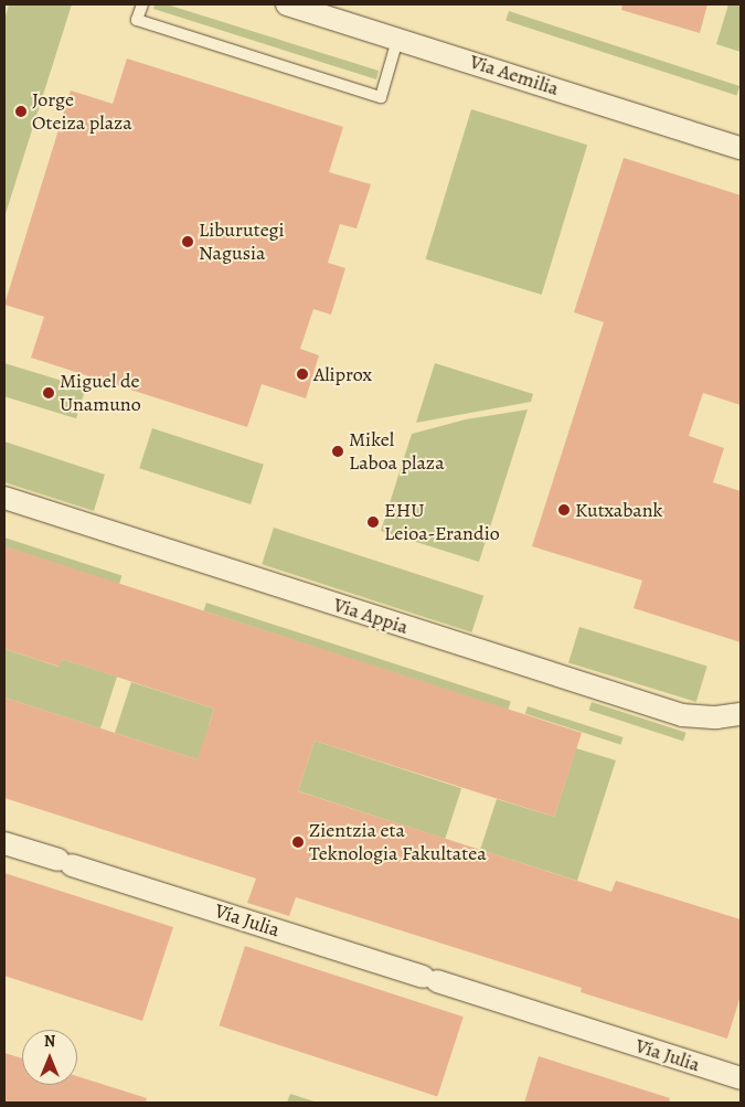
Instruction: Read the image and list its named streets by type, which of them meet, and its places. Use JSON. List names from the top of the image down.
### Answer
{
  "streets": {
    "street": ["Via Aemilia", "Via Appia", "Vía Julia"]
  },
  "places": [
    "Jorge Oteiza plaza",
    "Liburutegi Nagusia",
    "Aliprox",
    "Miguel de Unamuno",
    "Mikel Laboa plaza",
    "Kutxabank",
    "EHU Leioa-Erandio",
    "Zientzia eta Teknologia Fakultatea"
  ],
  "north": "top"
}
